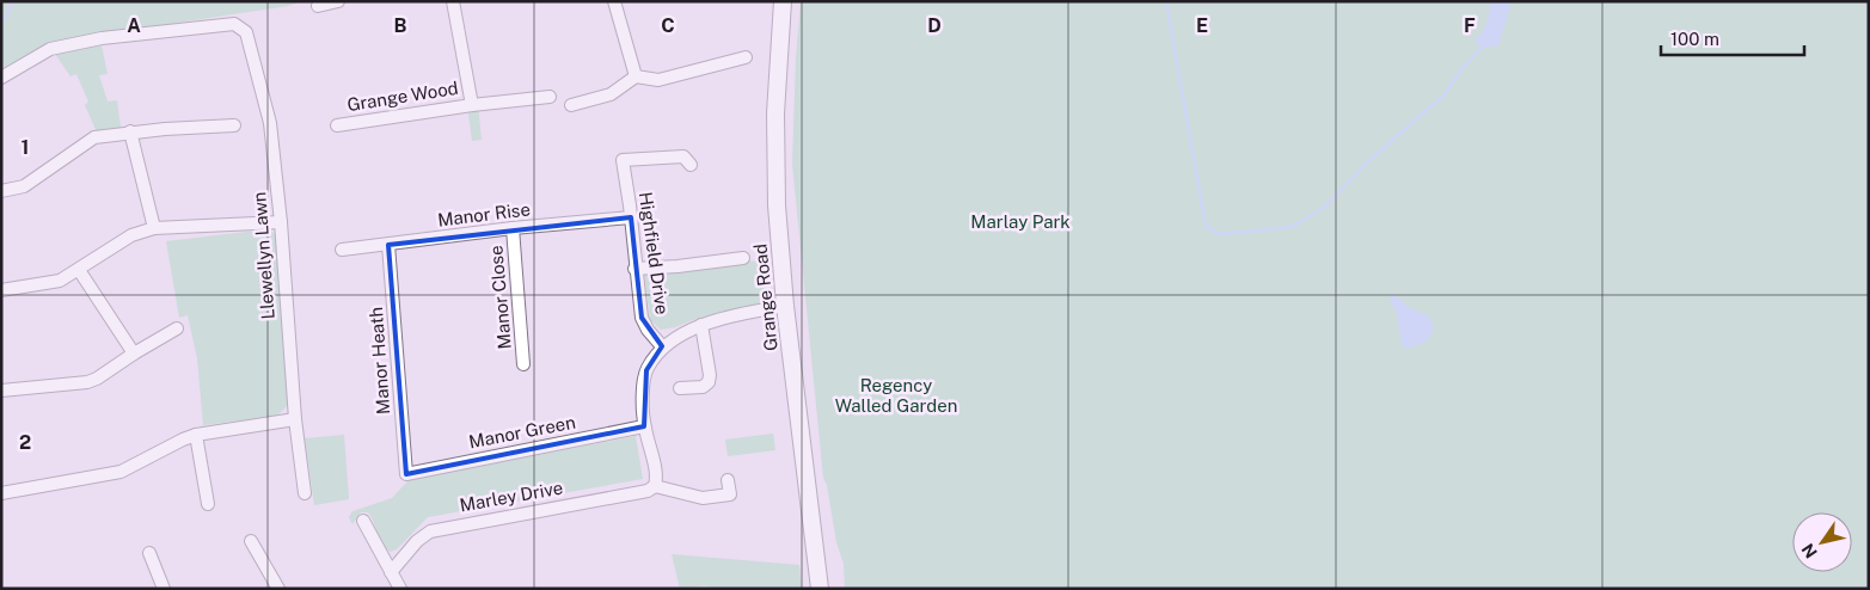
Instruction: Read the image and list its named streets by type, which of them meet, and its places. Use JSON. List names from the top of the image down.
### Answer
{
  "streets": {
    "main road": ["Grange Road"],
    "street": [
      "Grange Wood",
      "Manor Rise",
      "Highfield Drive",
      "Llewellyn Lawn",
      "Manor Close",
      "Manor Heath",
      "Manor Green",
      "Marley Drive"
    ]
  },
  "crossings": [
    ["Manor Rise", "Highfield Drive"],
    ["Manor Rise", "Manor Close"],
    ["Manor Rise", "Manor Heath"],
    ["Manor Heath", "Manor Green"]
  ],
  "parks": ["Marlay Park", "Regency Walled Garden"],
  "scale_bar": "100 m",
  "north": "bottom left",
  "grid": {
    "columns": [
      "A",
      "B",
      "C",
      "D",
      "E",
      "F"
    ],
    "rows": ["1", "2"]
  }
}
